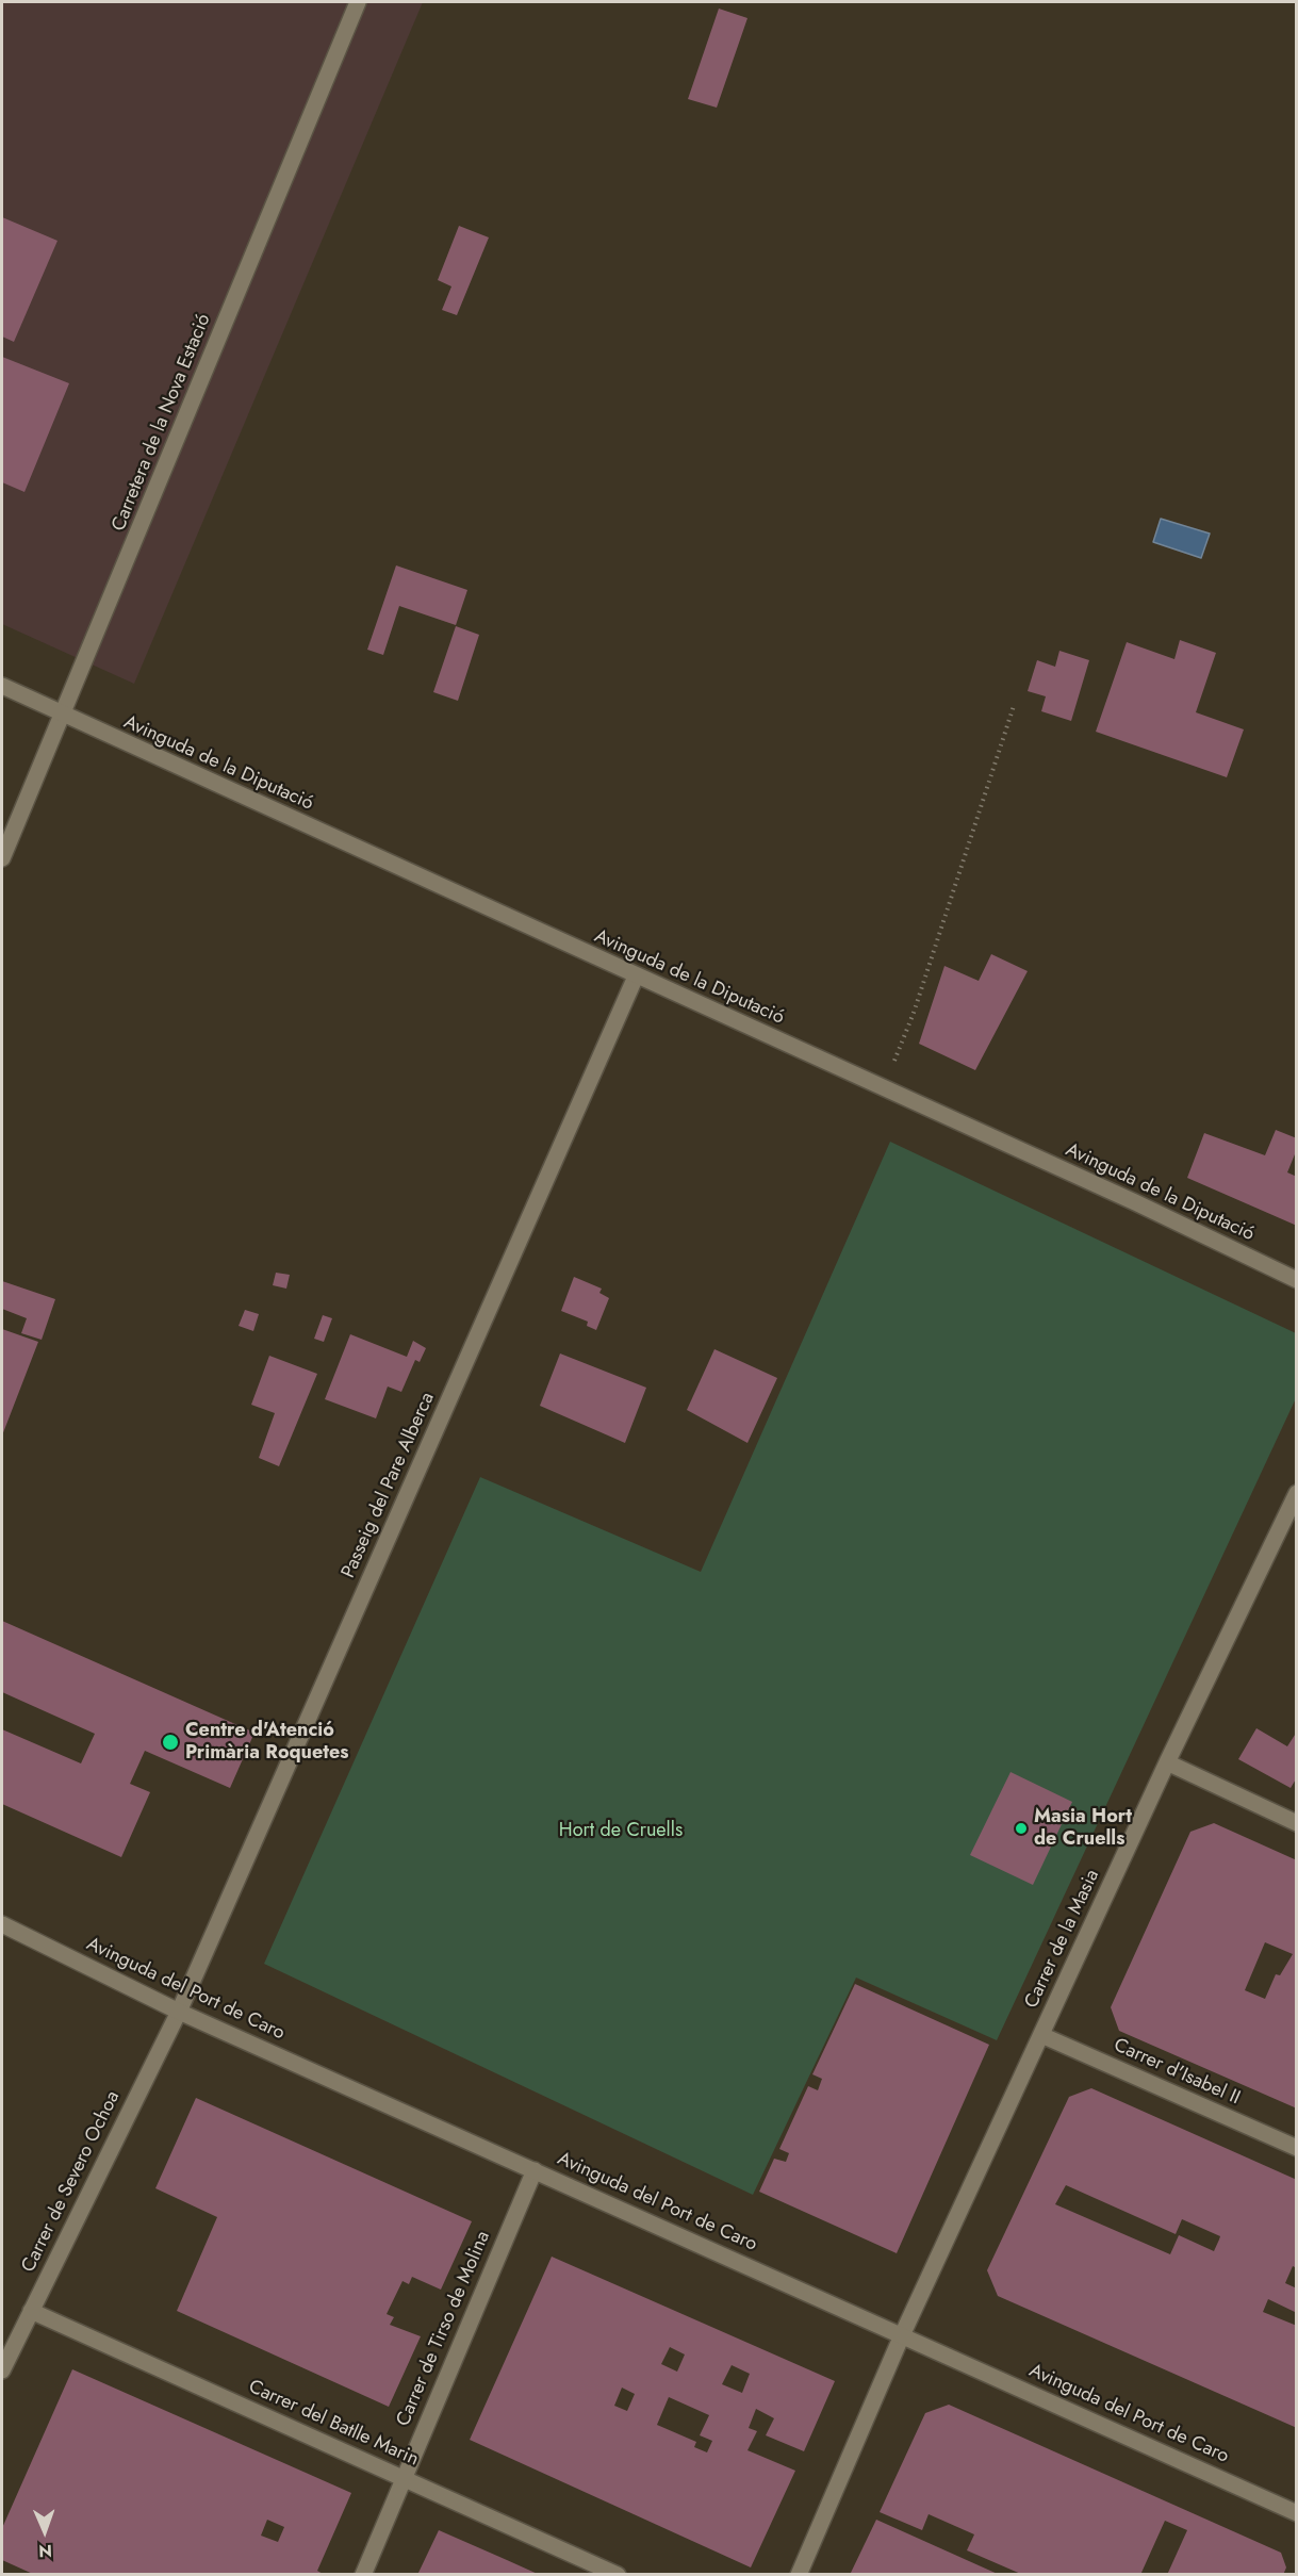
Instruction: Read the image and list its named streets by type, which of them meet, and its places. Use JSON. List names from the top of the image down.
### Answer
{
  "streets": {
    "street": [
      "Carretera de la Nova Estació",
      "Avinguda de la Diputació",
      "Passeig del Pare Alberca",
      "Carrer de la Masia",
      "Avinguda del Port de Caro",
      "Carrer d'Isabel II",
      "Carrer de Severo Ochoa",
      "Carrer de Tirso de Molina",
      "Carrer del Batlle Marin"
    ]
  },
  "crossings": [
    ["Carretera de la Nova Estació", "Avinguda de la Diputació"],
    ["Avinguda de la Diputació", "Passeig del Pare Alberca"],
    ["Passeig del Pare Alberca", "Avinguda del Port de Caro"],
    ["Passeig del Pare Alberca", "Carrer de Severo Ochoa"],
    ["Carrer de la Masia", "Avinguda del Port de Caro"],
    ["Carrer de la Masia", "Carrer d'Isabel II"],
    ["Avinguda del Port de Caro", "Carrer de Severo Ochoa"],
    ["Avinguda del Port de Caro", "Carrer de Tirso de Molina"],
    ["Carrer de Severo Ochoa", "Carrer del Batlle Marin"],
    ["Carrer de Tirso de Molina", "Carrer del Batlle Marin"]
  ],
  "parks": ["Hort de Cruells"],
  "places": ["Centre d'Atenció Primària Roquetes", "Masia Hort de Cruells"],
  "north": "bottom"
}
